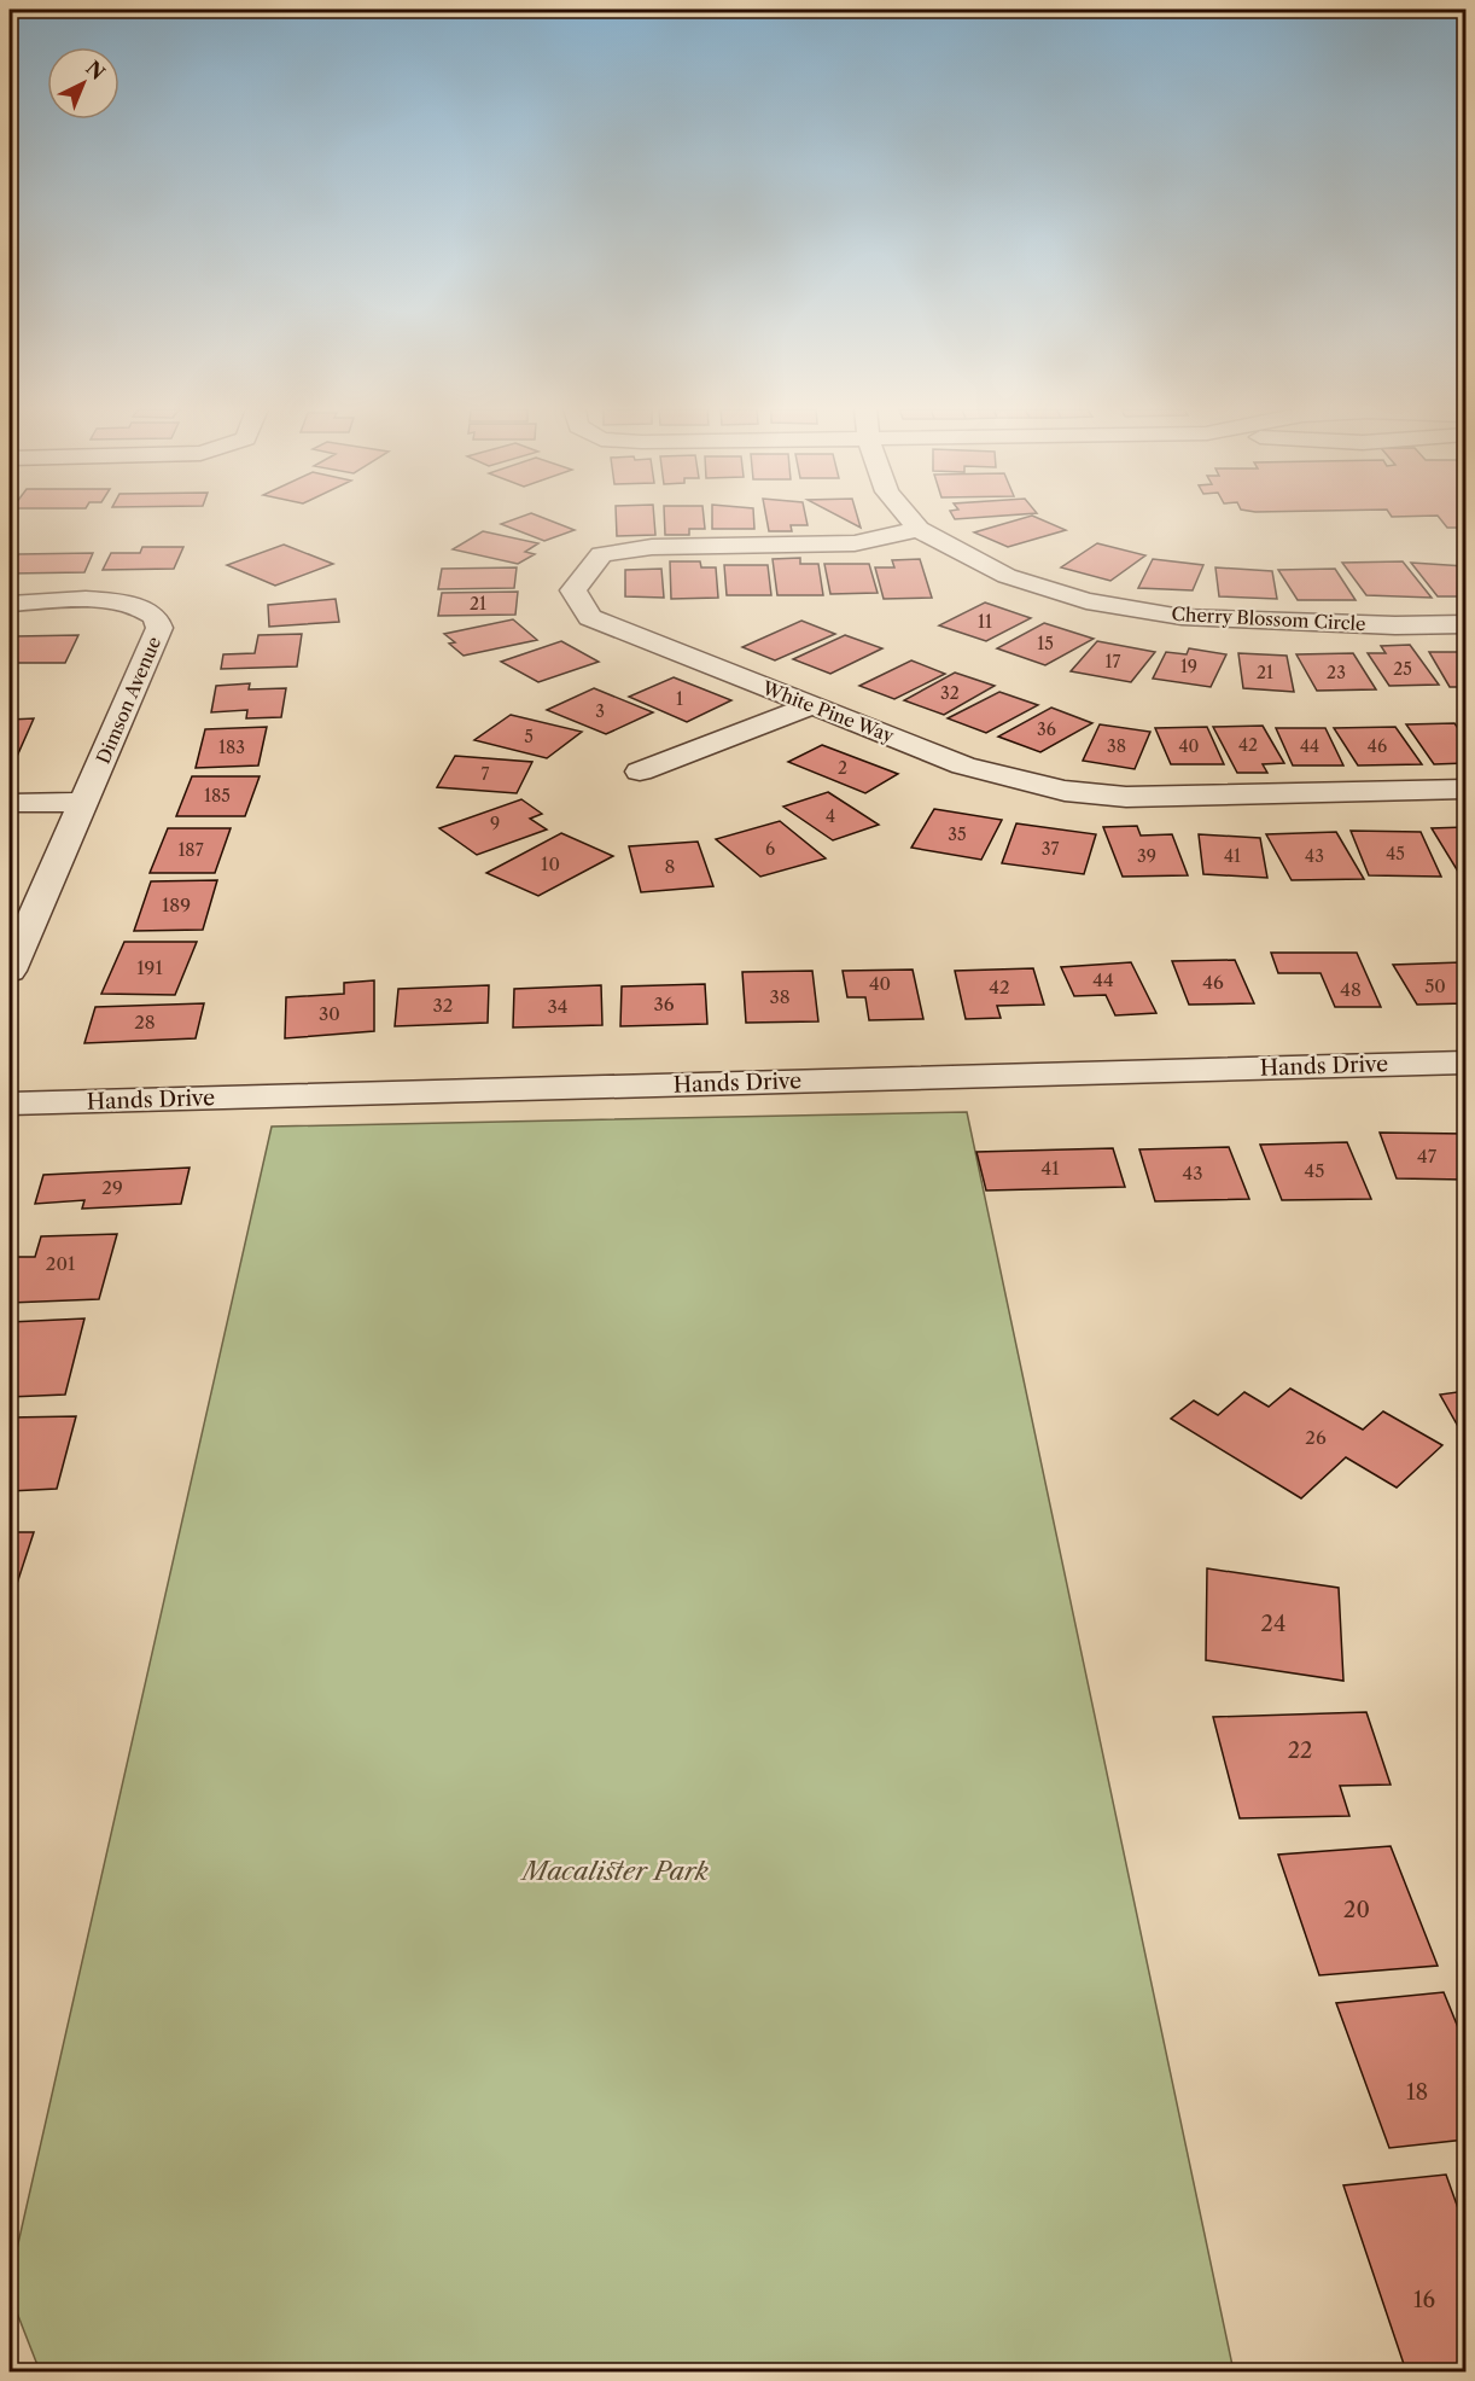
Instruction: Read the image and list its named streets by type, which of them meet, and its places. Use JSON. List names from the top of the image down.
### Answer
{
  "streets": {
    "street": [
      "Cherry Blossom Circle",
      "Dimson Avenue",
      "White Pine Way",
      "Hands Drive"
    ]
  },
  "crossings": [
    ["Cherry Blossom Circle", "White Pine Way"]
  ],
  "parks": ["Macalister Park"],
  "house_numbers": [
    "21",
    "11",
    "15",
    "17",
    "19",
    "25",
    "21",
    "23",
    "32",
    "1",
    "3",
    "36",
    "5",
    "42",
    "38",
    "40",
    "44",
    "46",
    "183",
    "2",
    "7",
    "185",
    "4",
    "9",
    "35",
    "6",
    "37",
    "187",
    "45",
    "39",
    "41",
    "43",
    "10",
    "8",
    "189",
    "191",
    "44",
    "46",
    "40",
    "50",
    "42",
    "48",
    "38",
    "36",
    "32",
    "34",
    "30",
    "28",
    "47",
    "41",
    "45",
    "43",
    "29",
    "201",
    "26",
    "24",
    "22",
    "20",
    "18",
    "16"
  ],
  "north": "top right"
}
